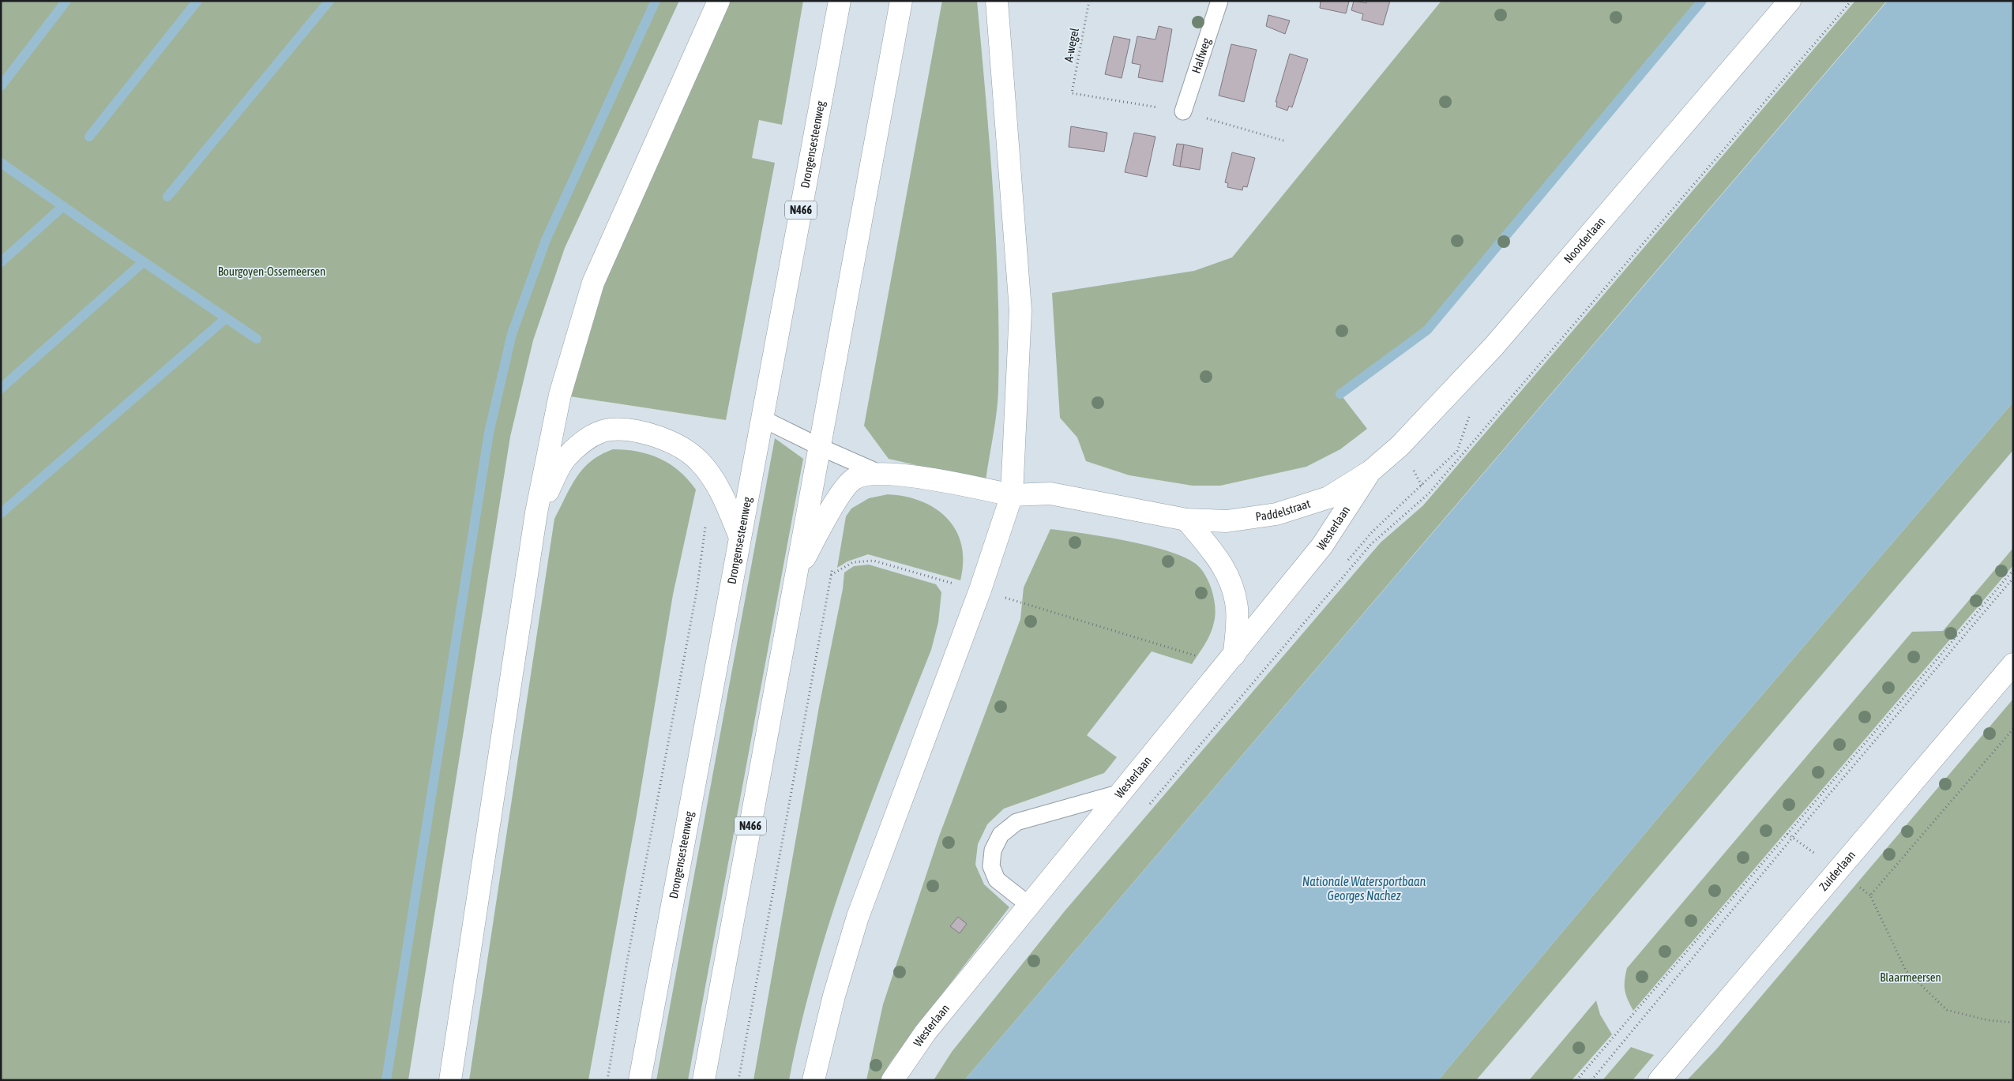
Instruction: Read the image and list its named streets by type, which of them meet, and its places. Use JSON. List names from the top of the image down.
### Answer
{
  "streets": {
    "main road": [
      "Drongensesteenweg",
      "N466",
      "Noorderlaan",
      "Paddelstraat",
      "Westerlaan",
      "Zuiderlaan"
    ],
    "lane": ["Halfweg"],
    "path": ["A-wegel"]
  },
  "crossings": [
    ["Noorderlaan", "Paddelstraat"],
    ["Noorderlaan", "Westerlaan"],
    ["Paddelstraat", "Westerlaan"]
  ],
  "water": ["Nationale Watersportbaan Georges Nachez"],
  "parks": ["Bourgoyen-Ossemeersen", "Blaarmeersen"]
}
